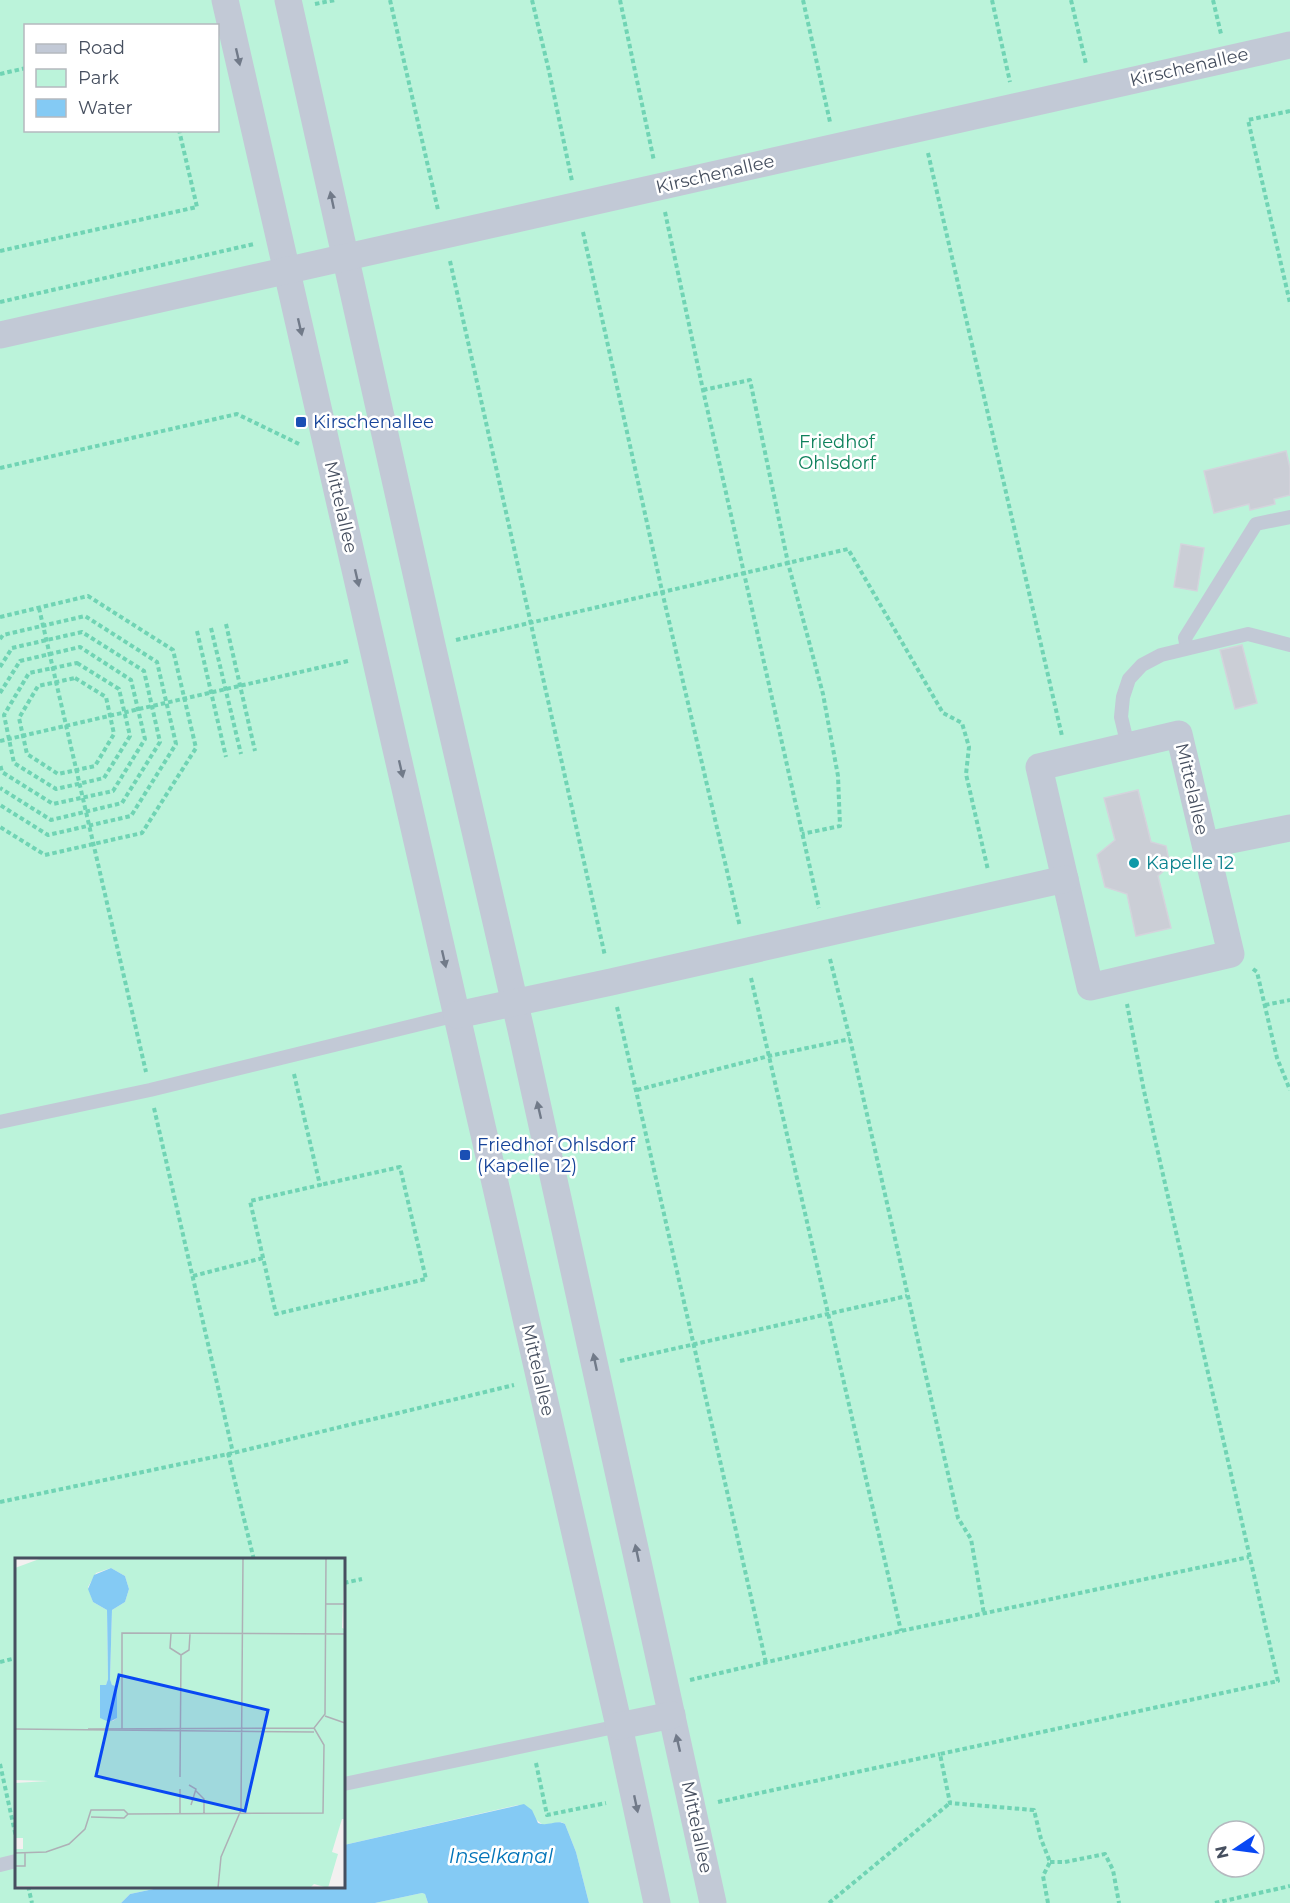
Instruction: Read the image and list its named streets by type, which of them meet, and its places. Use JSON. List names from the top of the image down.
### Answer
{
  "streets": {
    "street": ["Kirschenallee", "Mittelallee"]
  },
  "crossings": [
    ["Kirschenallee", "Mittelallee"]
  ],
  "water": ["Inselkanal"],
  "parks": ["Friedhof Ohlsdorf"],
  "places": {
    "transit": ["Kirschenallee", "Friedhof Ohlsdorf (Kapelle 12)"],
    "other": ["Kapelle 12"]
  },
  "legend": ["Road", "Park", "Water"],
  "north": "left"
}
